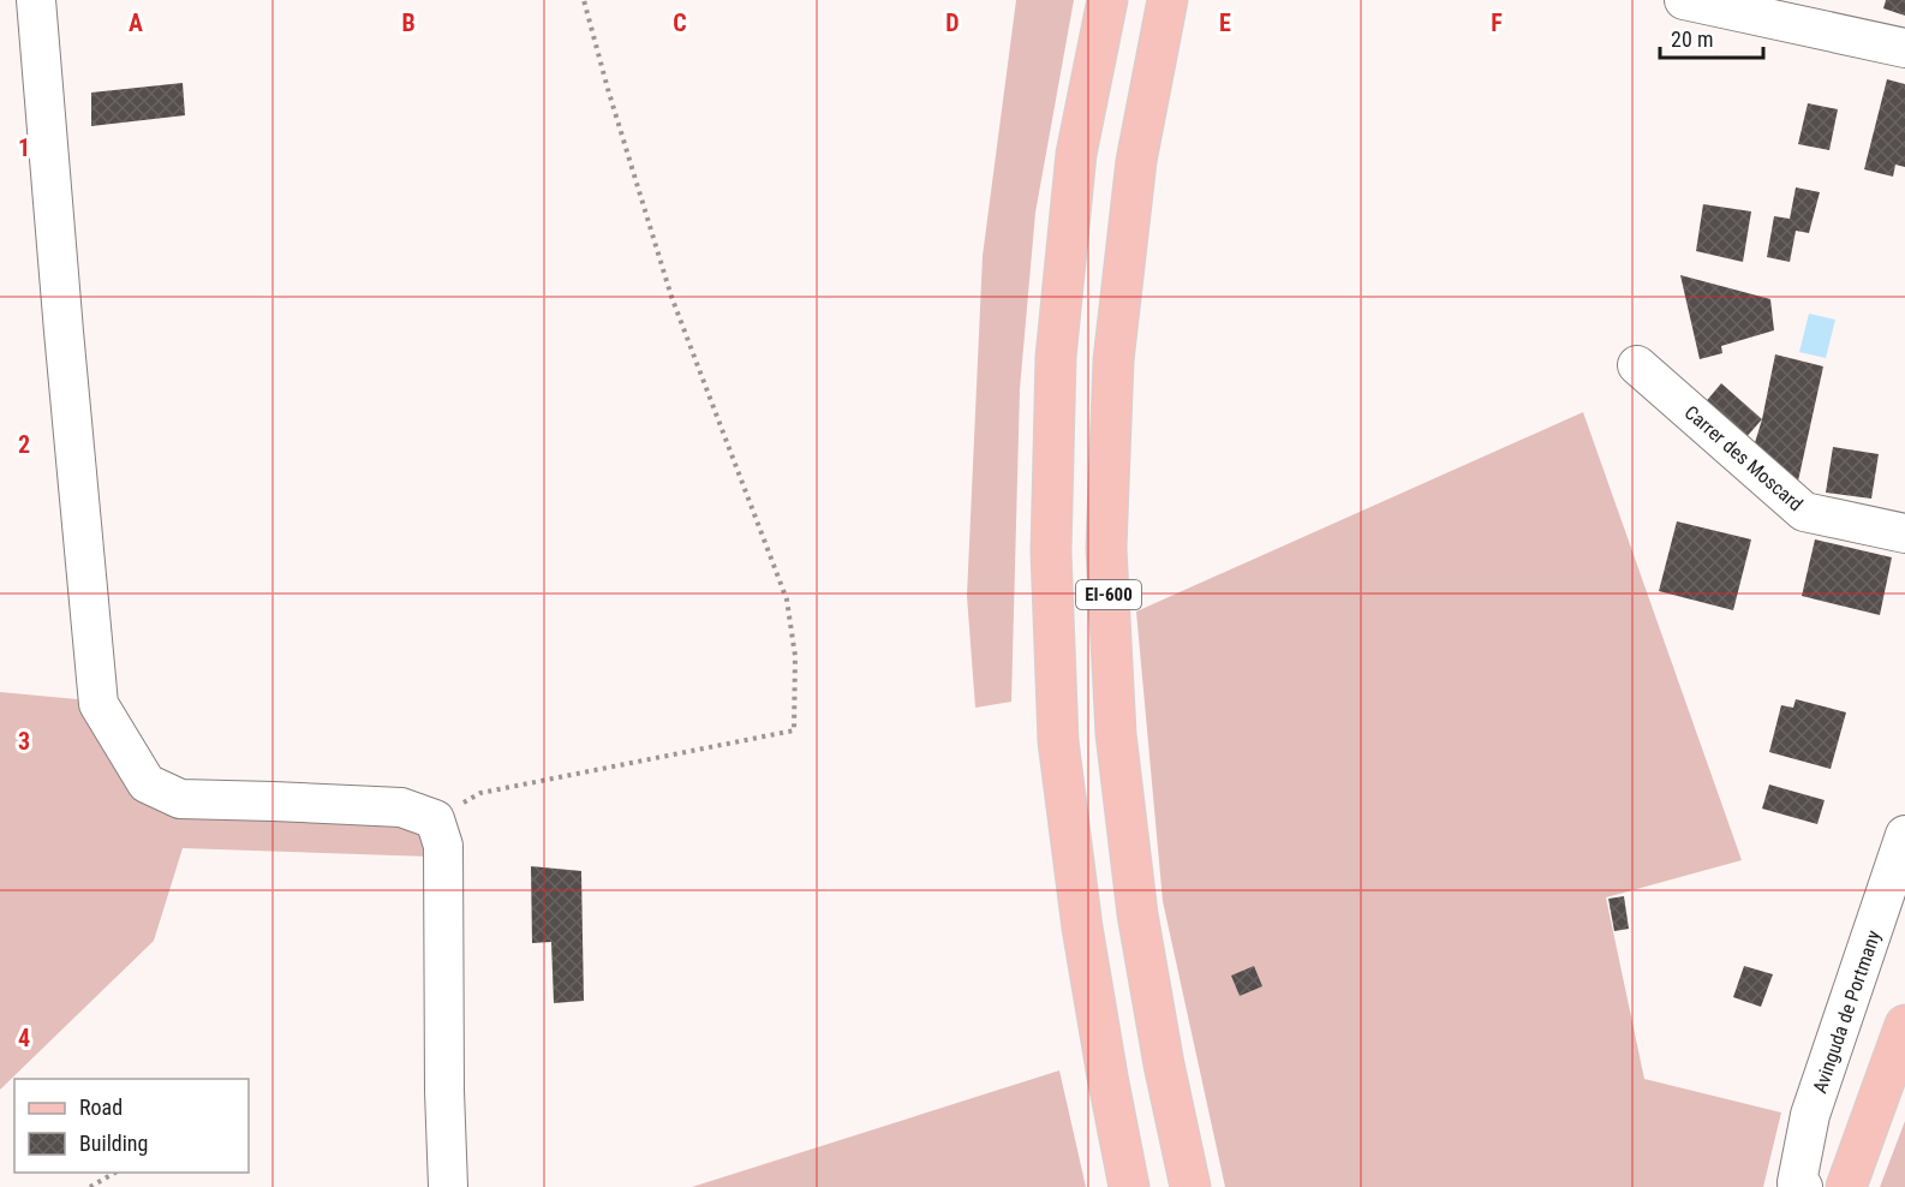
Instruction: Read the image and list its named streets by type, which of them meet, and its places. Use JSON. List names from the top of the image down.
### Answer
{
  "streets": {
    "main road": ["EI-600"],
    "street": ["Carrer des Moscard", "Avinguda de Portmany"]
  },
  "legend": ["Road", "Building"],
  "scale_bar": "20 m",
  "grid": {
    "columns": [
      "A",
      "B",
      "C",
      "D",
      "E",
      "F"
    ],
    "rows": [
      "1",
      "2",
      "3",
      "4"
    ]
  }
}
